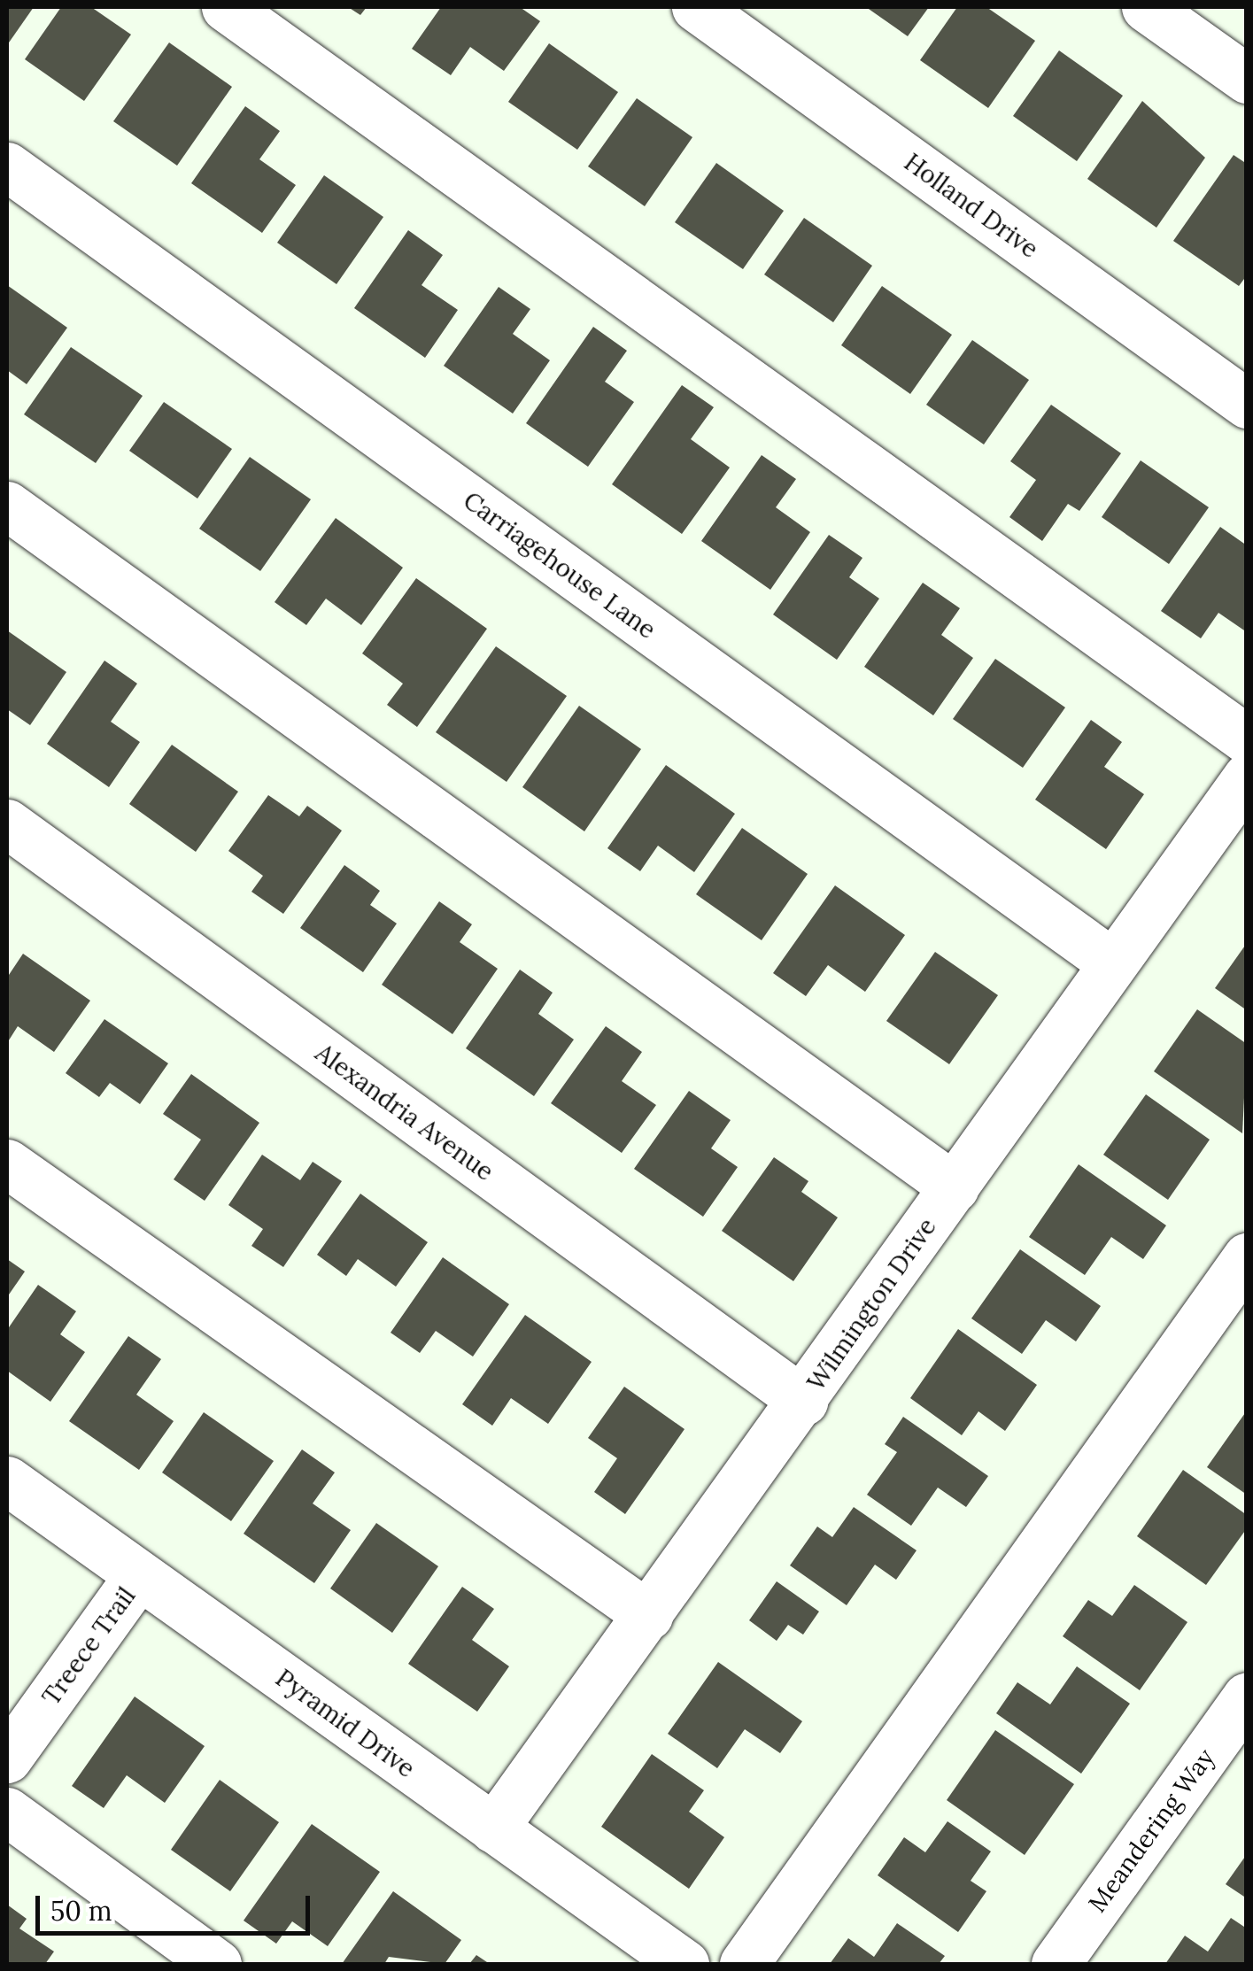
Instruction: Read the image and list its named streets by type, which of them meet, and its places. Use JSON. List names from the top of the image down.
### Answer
{
  "streets": {
    "street": [
      "Holland Drive",
      "Carriagehouse Lane",
      "Alexandria Avenue",
      "Wilmington Drive",
      "Treece Trail",
      "Pyramid Drive",
      "Meandering Way"
    ]
  },
  "crossings": [
    ["Carriagehouse Lane", "Wilmington Drive"],
    ["Alexandria Avenue", "Wilmington Drive"],
    ["Wilmington Drive", "Pyramid Drive"],
    ["Treece Trail", "Pyramid Drive"]
  ],
  "scale_bar": "50 m"
}
